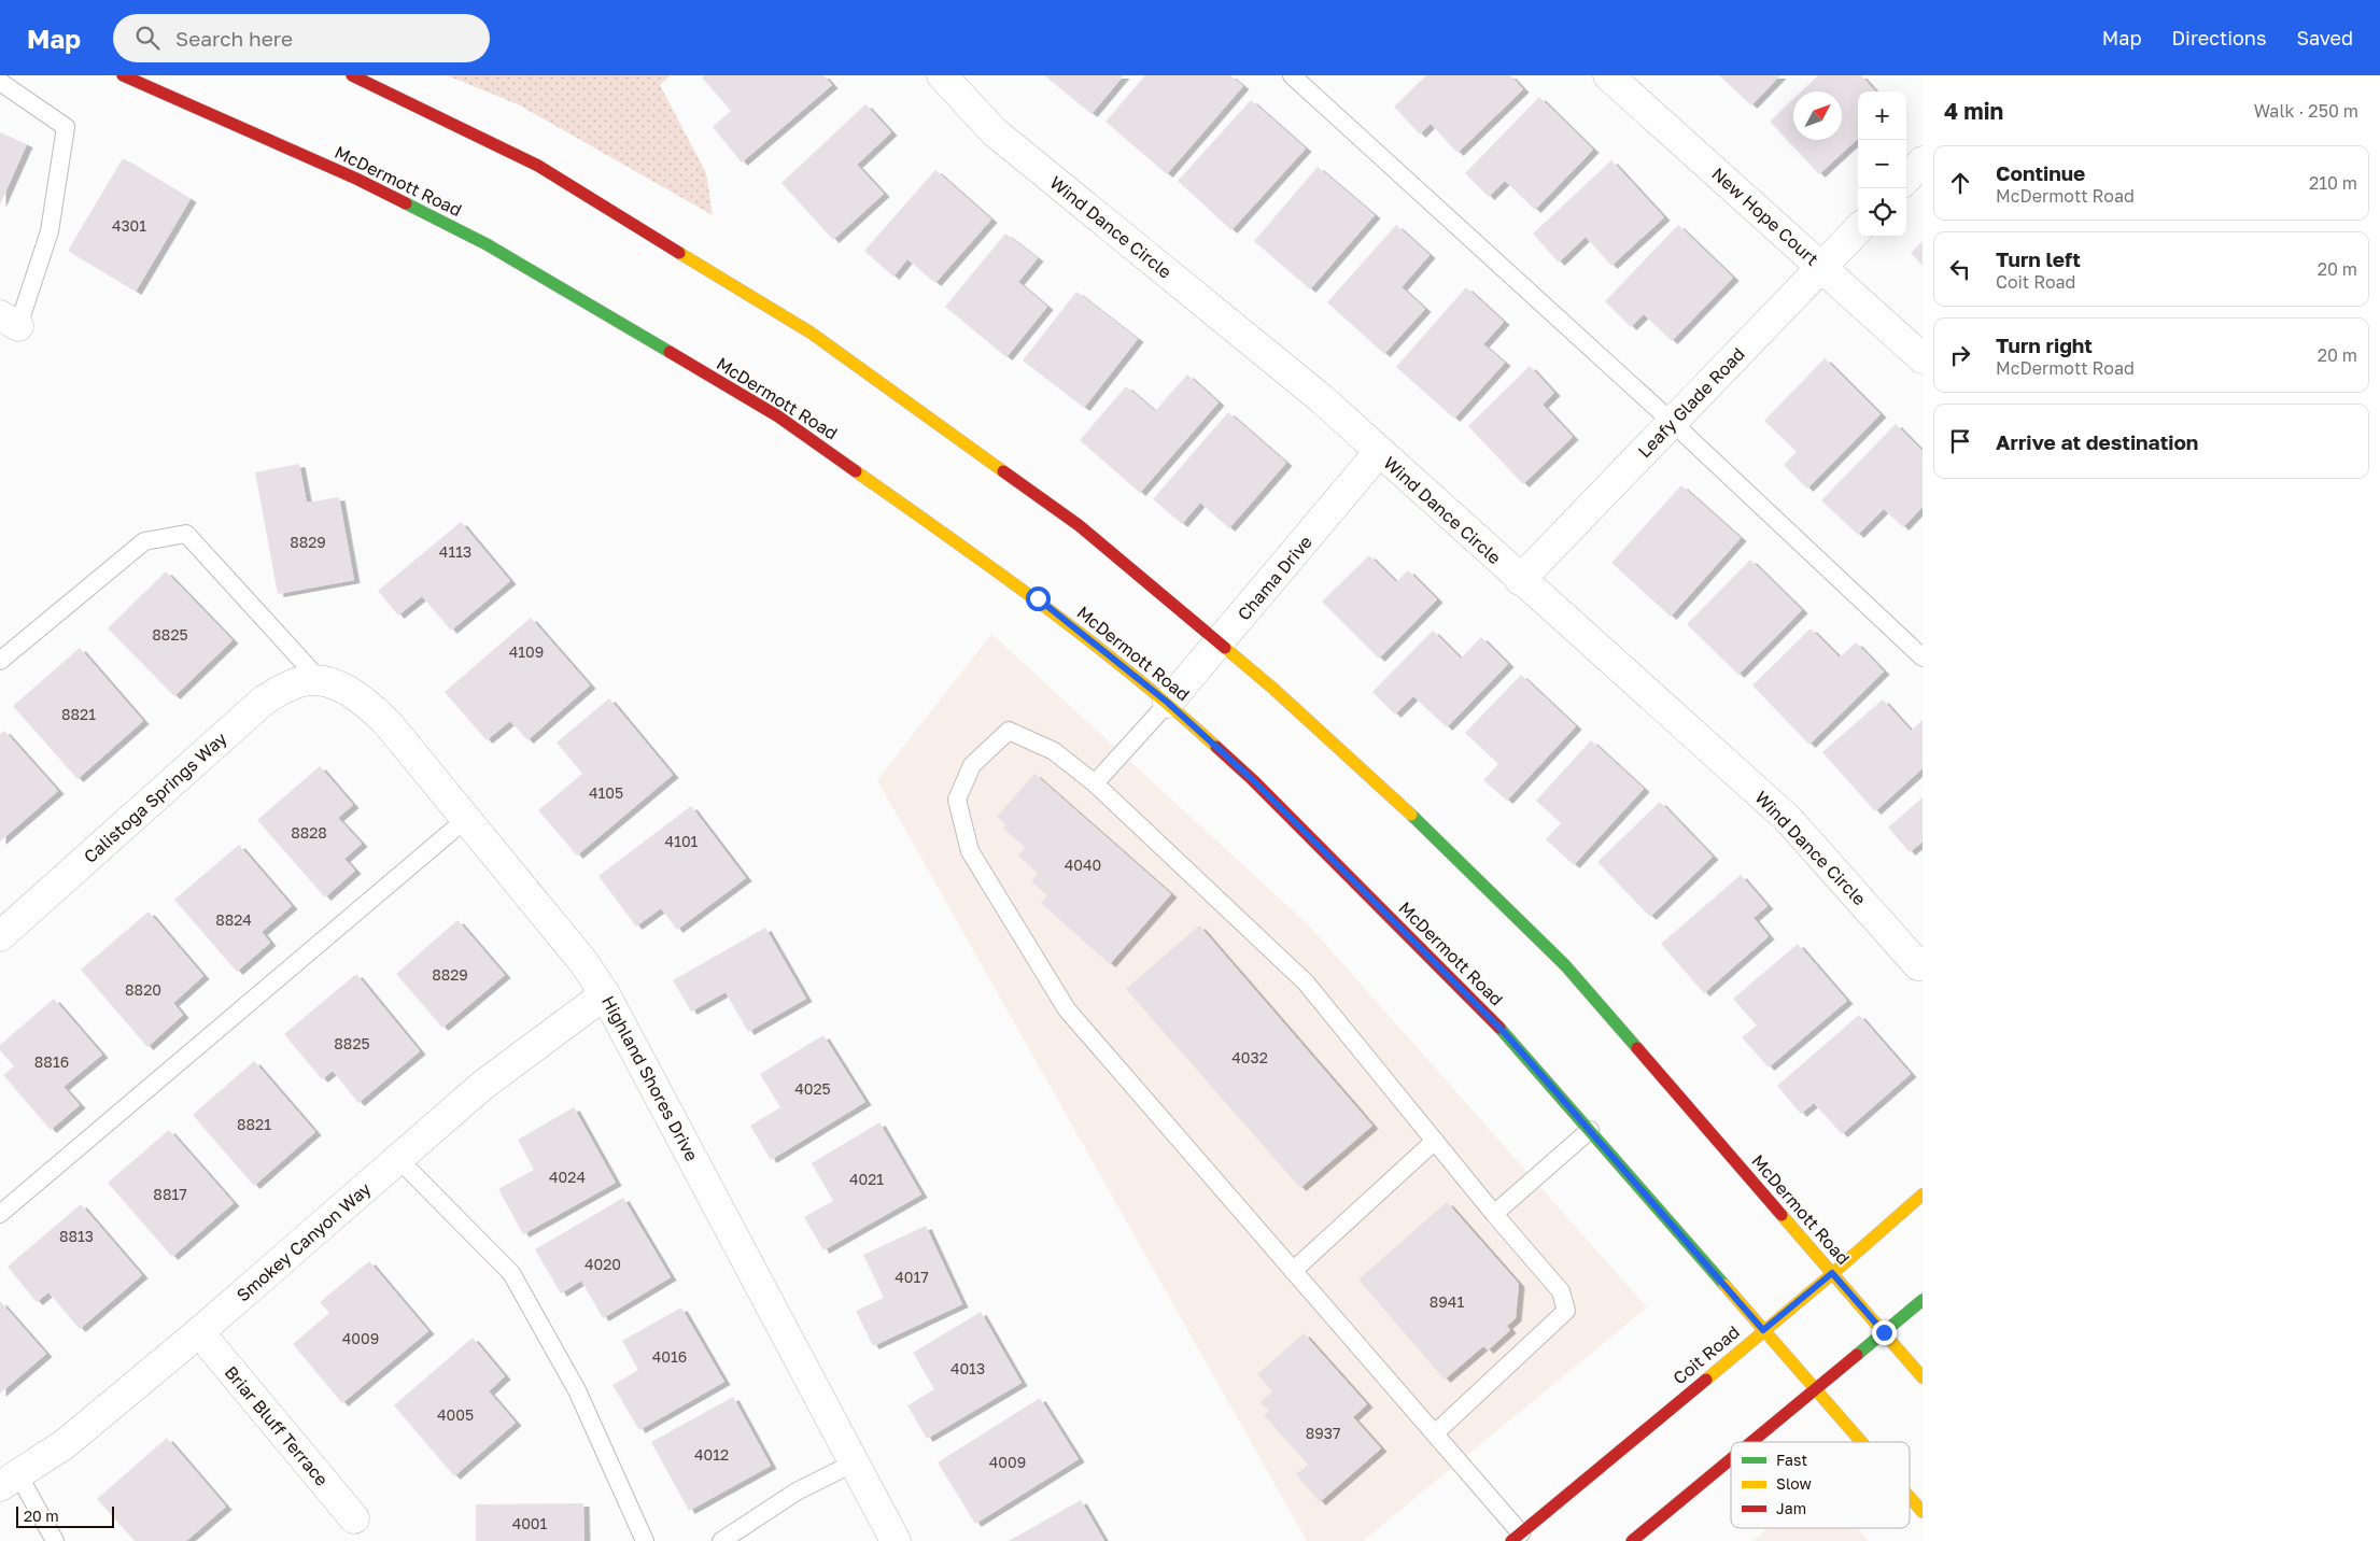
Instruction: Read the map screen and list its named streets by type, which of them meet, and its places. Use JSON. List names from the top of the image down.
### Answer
{
  "streets": {
    "main road": ["McDermott Road", "Coit Road"],
    "street": [
      "New Hope Court",
      "Wind Dance Circle",
      "Leafy Glade Road",
      "Chama Drive",
      "Calistoga Springs Way",
      "Highland Shores Drive",
      "Smokey Canyon Way",
      "Briar Bluff Terrace"
    ]
  },
  "crossings": [
    ["McDermott Road", "Chama Drive"],
    ["McDermott Road", "Coit Road"],
    ["New Hope Court", "Leafy Glade Road"],
    ["Wind Dance Circle", "Leafy Glade Road"],
    ["Wind Dance Circle", "Chama Drive"],
    ["Calistoga Springs Way", "Highland Shores Drive"],
    ["Highland Shores Drive", "Smokey Canyon Way"],
    ["Smokey Canyon Way", "Briar Bluff Terrace"]
  ],
  "house_numbers": [
    "4301",
    "8829",
    "4113",
    "8825",
    "4109",
    "8821",
    "4105",
    "8828",
    "4101",
    "4040",
    "8824",
    "8829",
    "8820",
    "8825",
    "4032",
    "8816",
    "4025",
    "8821",
    "4024",
    "4021",
    "8817",
    "8813",
    "4020",
    "4017",
    "8941",
    "4009",
    "4016",
    "4013",
    "4005",
    "8937",
    "4012",
    "4009",
    "4001"
  ],
  "legend": ["Fast", "Slow", "Jam"],
  "scale_bar": "20 m",
  "north": "top right",
  "page": {
    "header": "Map",
    "search": "Search here",
    "nav": ["Map", "Directions", "Saved"],
    "heading": ["4 min", "Walk · 250 m"],
    "map_buttons": ["+", "−"],
    "list": [
      ["Continue", "McDermott Road", "210 m"],
      ["Turn left", "Coit Road", "20 m"],
      ["Turn right", "McDermott Road", "20 m"],
      "Arrive at destination"
    ],
    "scale": "20 m"
  }
}
